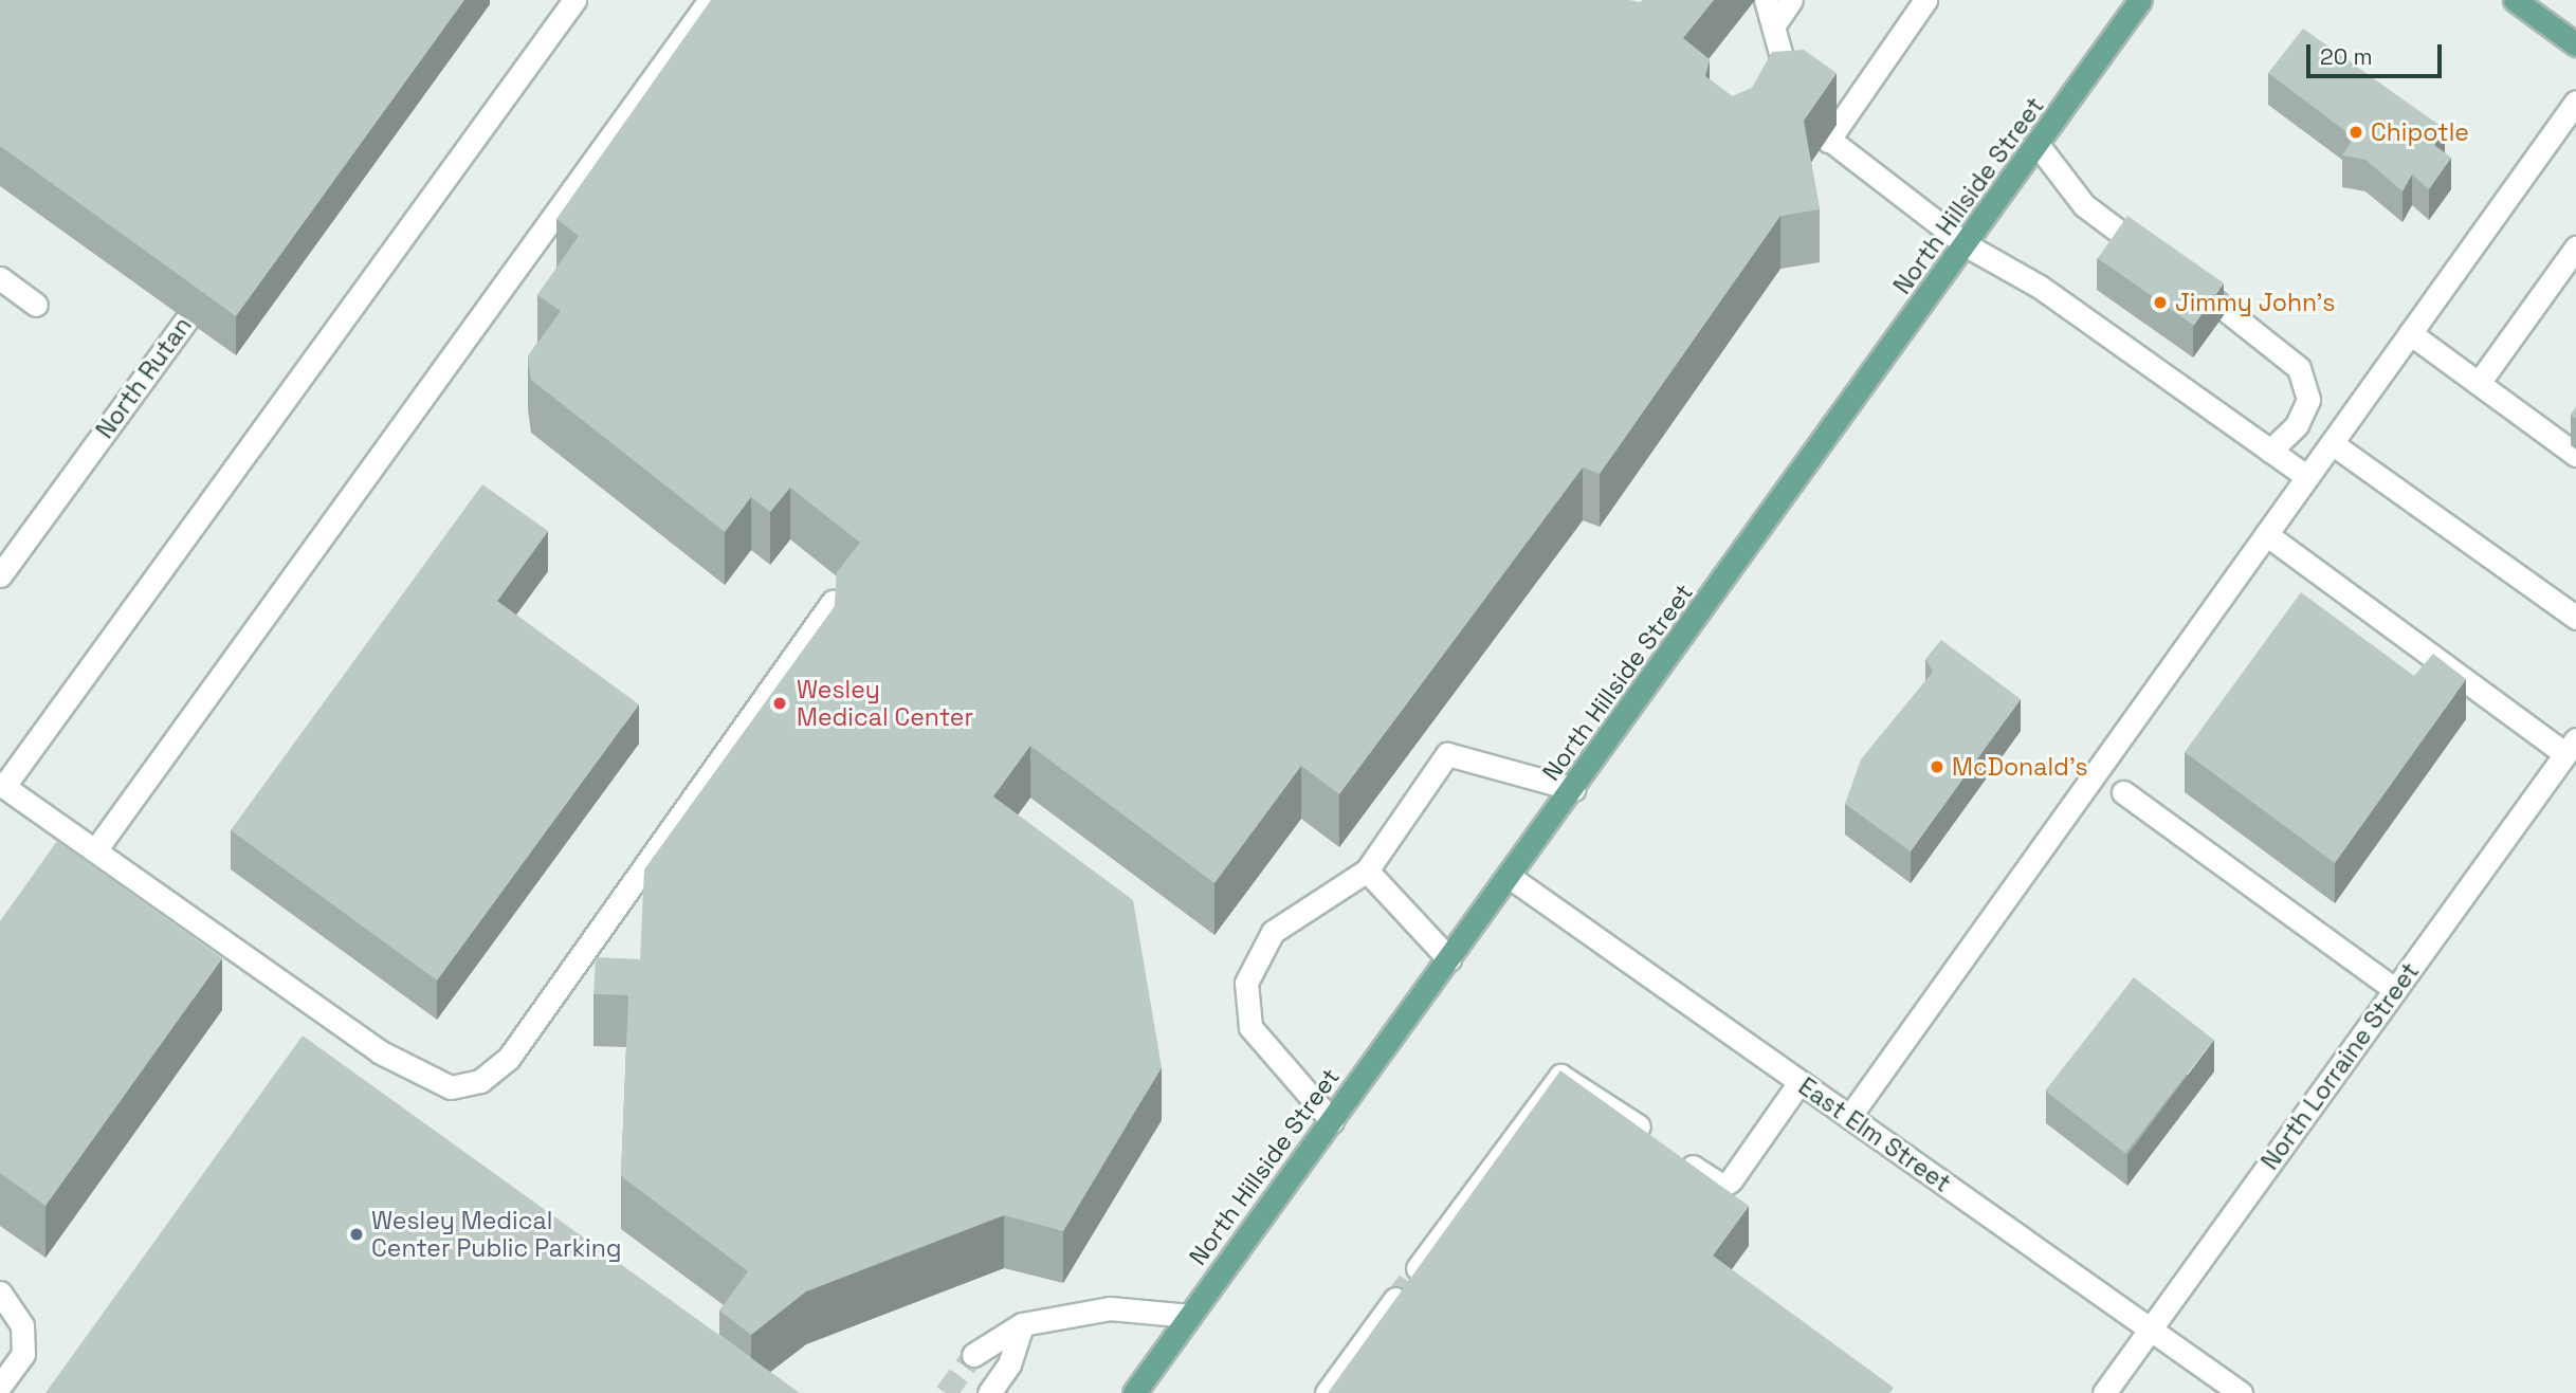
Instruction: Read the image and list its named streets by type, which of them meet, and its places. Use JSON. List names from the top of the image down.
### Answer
{
  "streets": {
    "main road": ["North Hillside Street"],
    "street": ["North Rutan", "North Lorraine Street", "East Elm Street"]
  },
  "crossings": [
    ["North Hillside Street", "East Elm Street"],
    ["North Lorraine Street", "East Elm Street"]
  ],
  "places": [
    "Chipotle",
    "Jimmy John's",
    "Wesley Medical Center",
    "McDonald's",
    "Wesley Medical Center Public Parking"
  ],
  "scale_bar": "20 m"
}
